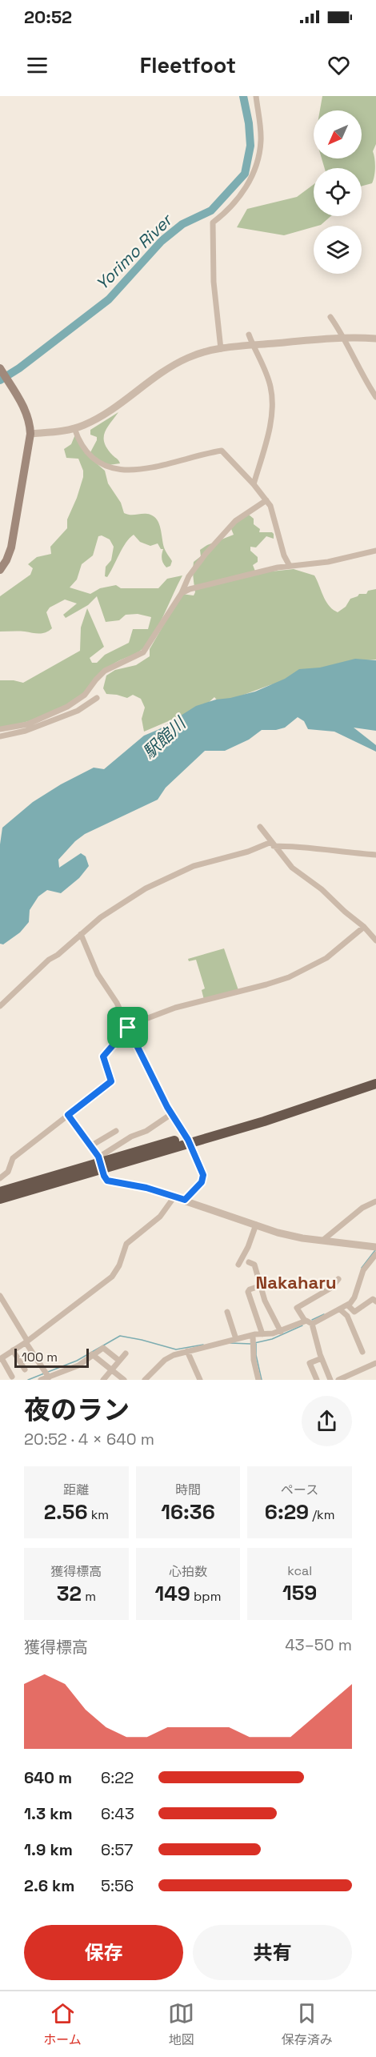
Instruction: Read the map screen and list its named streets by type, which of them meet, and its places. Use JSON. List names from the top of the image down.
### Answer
{
  "districts": ["Nakaharu"],
  "water": ["Yorimo River", "駅館川"],
  "scale_bar": "100 m",
  "north": "bottom left",
  "page": {
    "status": "20:52",
    "header": "Fleetfoot",
    "scale": "100 m",
    "heading": ["夜のラン", "20:52 · 4 × 640 m"],
    "stats": [
      ["距離", "2.56 km"],
      ["時間", "16:36"],
      ["ペース", "6:29 /km"],
      ["獲得標高", "32 m"],
      ["心拍数", "149 bpm"],
      ["kcal", "159"]
    ],
    "chart": ["獲得標高", "43–50 m"],
    "list": [
      {
        "name": "640 m",
        "note": "6:22"
      },
      {
        "name": "1.3 km",
        "note": "6:43"
      },
      {
        "name": "1.9 km",
        "note": "6:57"
      },
      {
        "name": "2.6 km",
        "note": "5:56"
      }
    ],
    "buttons": ["保存", "共有"],
    "tabs": ["ホーム", "地図", "保存済み"]
  }
}
